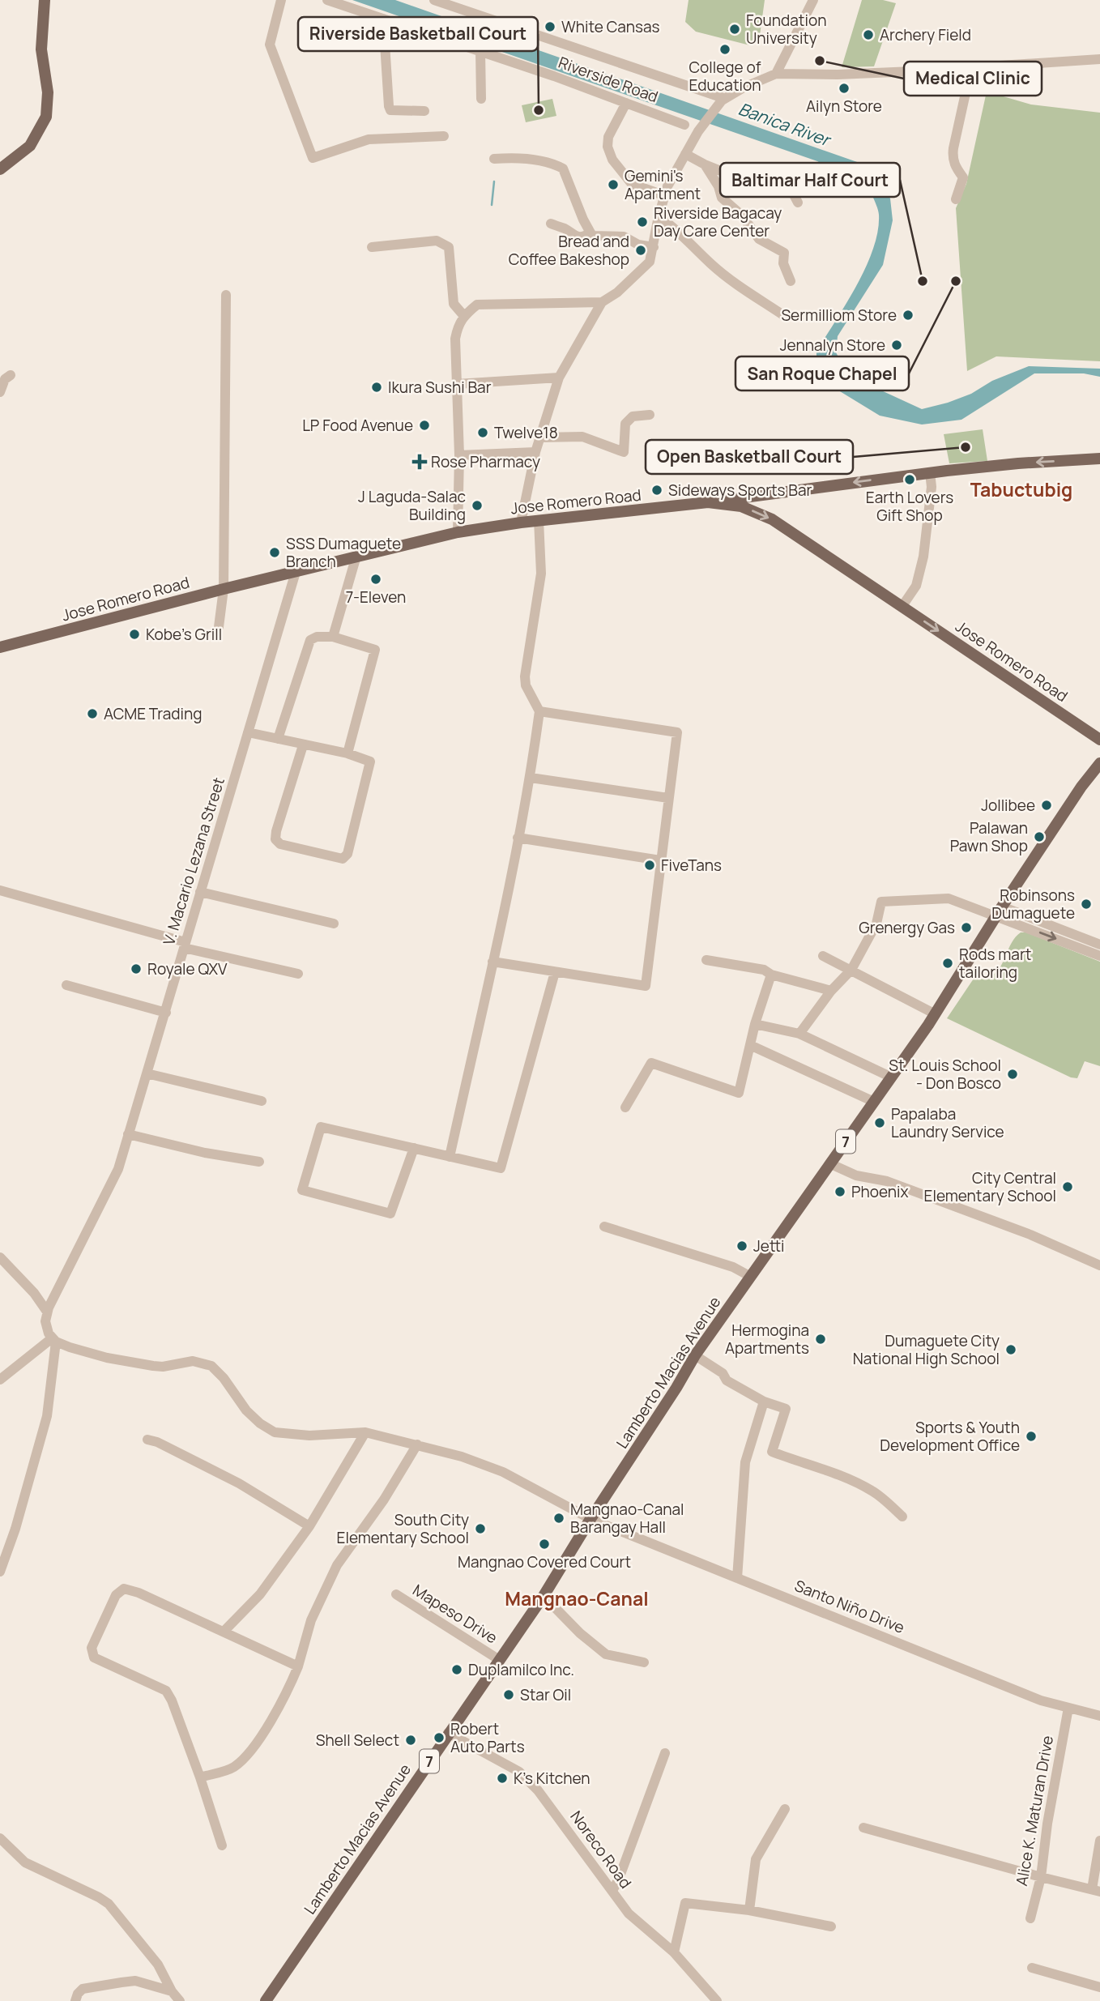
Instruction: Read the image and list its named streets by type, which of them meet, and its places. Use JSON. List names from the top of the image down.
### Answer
{
  "streets": {
    "main road": ["Jose Romero Road", "7", "Lamberto Macias Avenue"],
    "street": [
      "Riverside Road",
      "V. Macario Lezana Street",
      "Santo Niño Drive",
      "Mapeso Drive",
      "Alice K. Maturan Drive",
      "Noreco Road"
    ]
  },
  "crossings": [
    ["Jose Romero Road", "V. Macario Lezana Street"],
    ["Lamberto Macias Avenue", "Santo Niño Drive"],
    ["Lamberto Macias Avenue", "Mapeso Drive"],
    ["Lamberto Macias Avenue", "Noreco Road"],
    ["Santo Niño Drive", "Alice K. Maturan Drive"]
  ],
  "one_way": ["Jose Romero Road"],
  "districts": ["Tabuctubig", "Mangnao-Canal"],
  "water": ["Banica River"],
  "places": {
    "other": [
      "White Cansas",
      "Foundation University",
      "Archery Field",
      "College of Education",
      "Medical Clinic",
      "Ailyn Store",
      "Riverside Basketball Court",
      "Gemini's Apartment",
      "Riverside Bagacay Day Care Center",
      "Bread and Coffee Bakeshop",
      "Baltimar Half Court",
      "San Roque Chapel",
      "Sermilliom Store",
      "Jennalyn Store",
      "Ikura Sushi Bar",
      "LP Food Avenue",
      "Twelve18",
      "Open Basketball Court",
      "Earth Lovers Gift Shop",
      "Sideways Sports Bar",
      "J Laguda-Salac Building",
      "SSS Dumaguete Branch",
      "7-Eleven",
      "Kobe's Grill",
      "ACME Trading",
      "Jollibee",
      "Palawan Pawn Shop",
      "FiveTans",
      "Robinsons Dumaguete",
      "Grenergy Gas",
      "Rods mart tailoring",
      "Royale QXV",
      "St. Louis School - Don Bosco",
      "Papalaba Laundry Service",
      "City Central Elementary School",
      "Phoenix",
      "Jetti",
      "Hermogina Apartments",
      "Dumaguete City National High School",
      "Sports & Youth Development Office",
      "Mangnao-Canal Barangay Hall",
      "South City Elementary School",
      "Mangnao Covered Court",
      "Duplamilco Inc.",
      "Star Oil",
      "Robert Auto Parts",
      "Shell Select",
      "K's Kitchen"
    ],
    "health": ["Rose Pharmacy"]
  }
}
